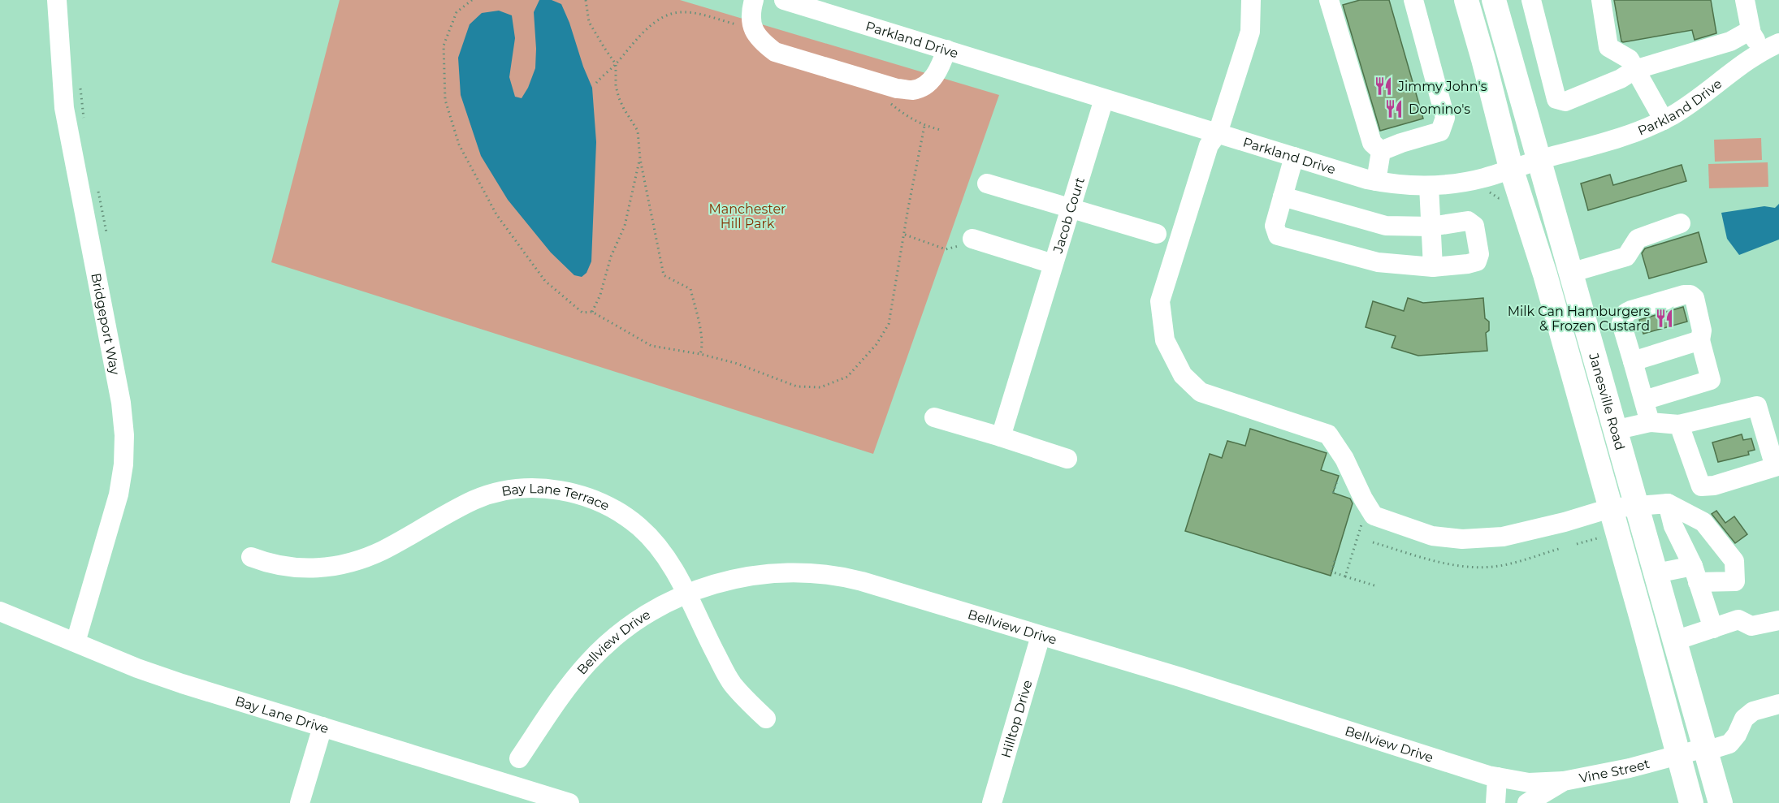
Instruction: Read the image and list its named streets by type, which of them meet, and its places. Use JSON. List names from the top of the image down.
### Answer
{
  "streets": {
    "main road": ["Janesville Road"],
    "street": [
      "Parkland Drive",
      "Jacob Court",
      "Bridgeport Way",
      "Bay Lane Terrace",
      "Bellview Drive",
      "Bay Lane Drive",
      "Hilltop Drive",
      "Vine Street"
    ]
  },
  "crossings": [
    ["Parkland Drive", "Jacob Court"],
    ["Parkland Drive", "Janesville Road"],
    ["Bridgeport Way", "Bay Lane Drive"],
    ["Janesville Road", "Vine Street"],
    ["Bay Lane Terrace", "Bellview Drive"],
    ["Bellview Drive", "Hilltop Drive"],
    ["Bellview Drive", "Vine Street"]
  ],
  "parks": ["Manchester Hill Park"],
  "places": {
    "restaurant": ["Jimmy John's", "Domino's", "Milk Can Hamburgers & Frozen Custard"]
  }
}
